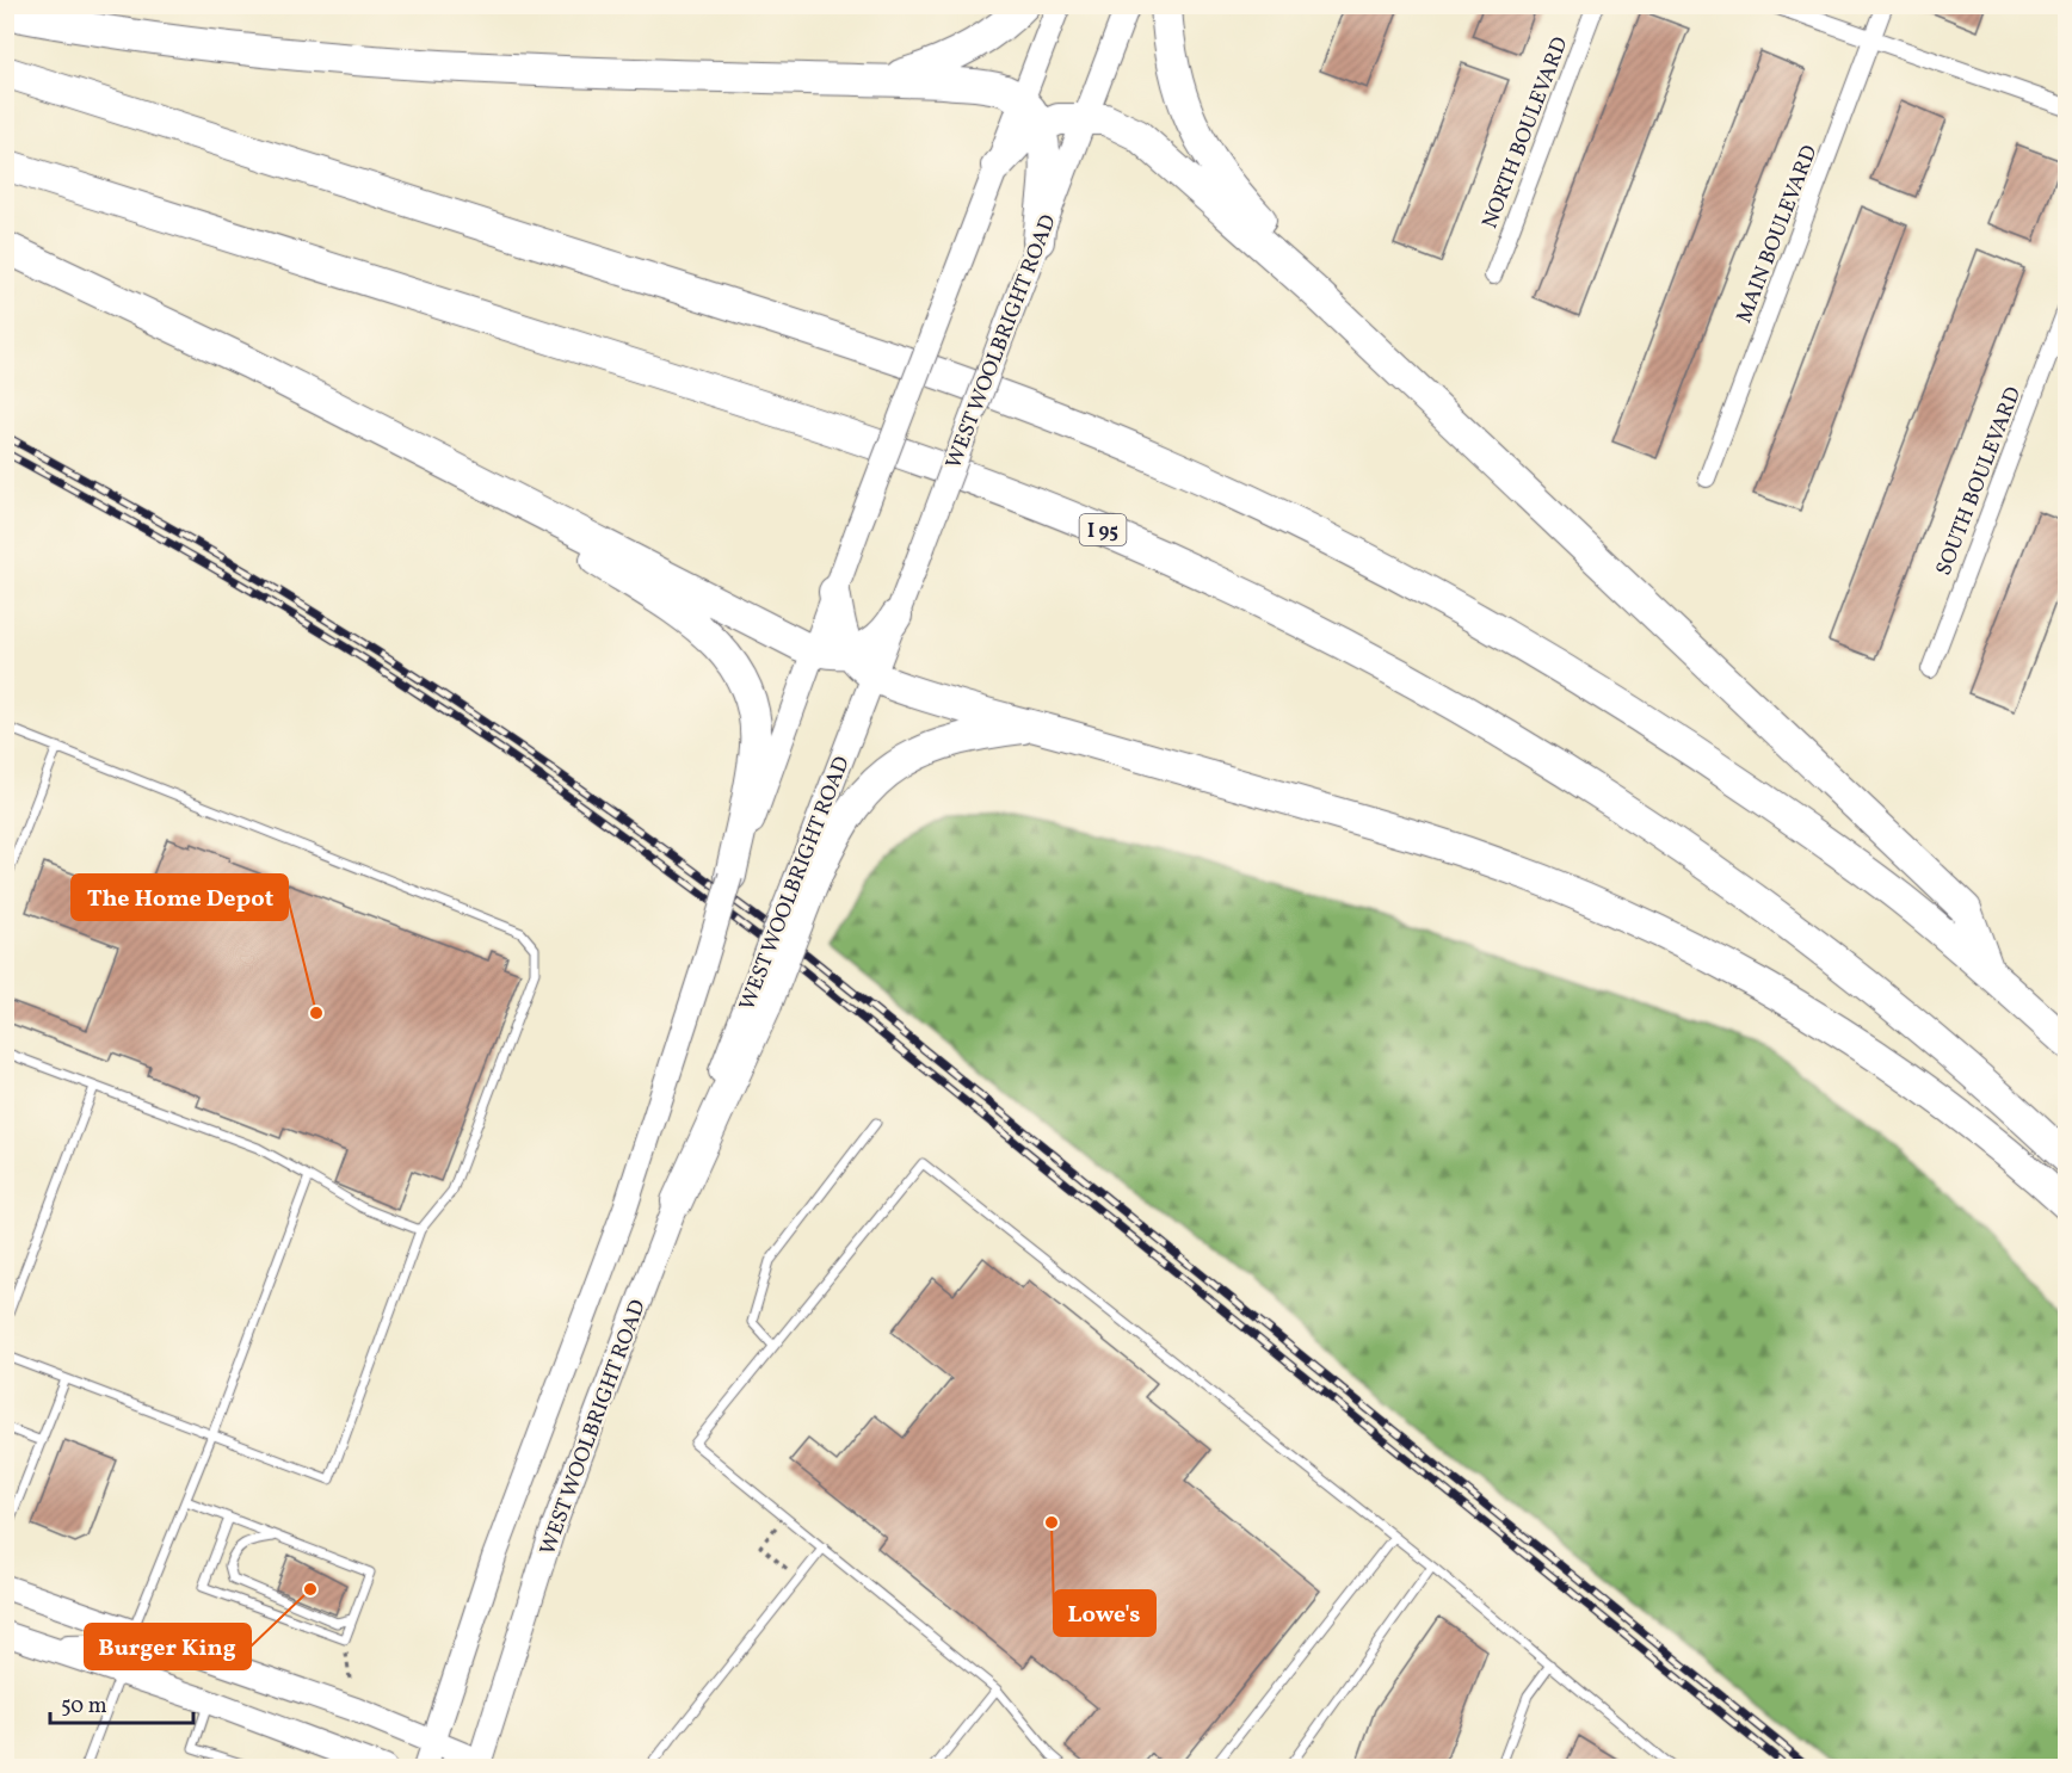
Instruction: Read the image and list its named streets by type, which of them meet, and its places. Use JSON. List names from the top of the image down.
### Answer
{
  "streets": {
    "highway": ["I 95"],
    "main road": ["WEST WOOLBRIGHT ROAD"],
    "street": ["NORTH BOULEVARD", "MAIN BOULEVARD", "SOUTH BOULEVARD"]
  },
  "places": ["The Home Depot", "Lowe's", "Burger King"],
  "scale_bar": "50 m"
}
